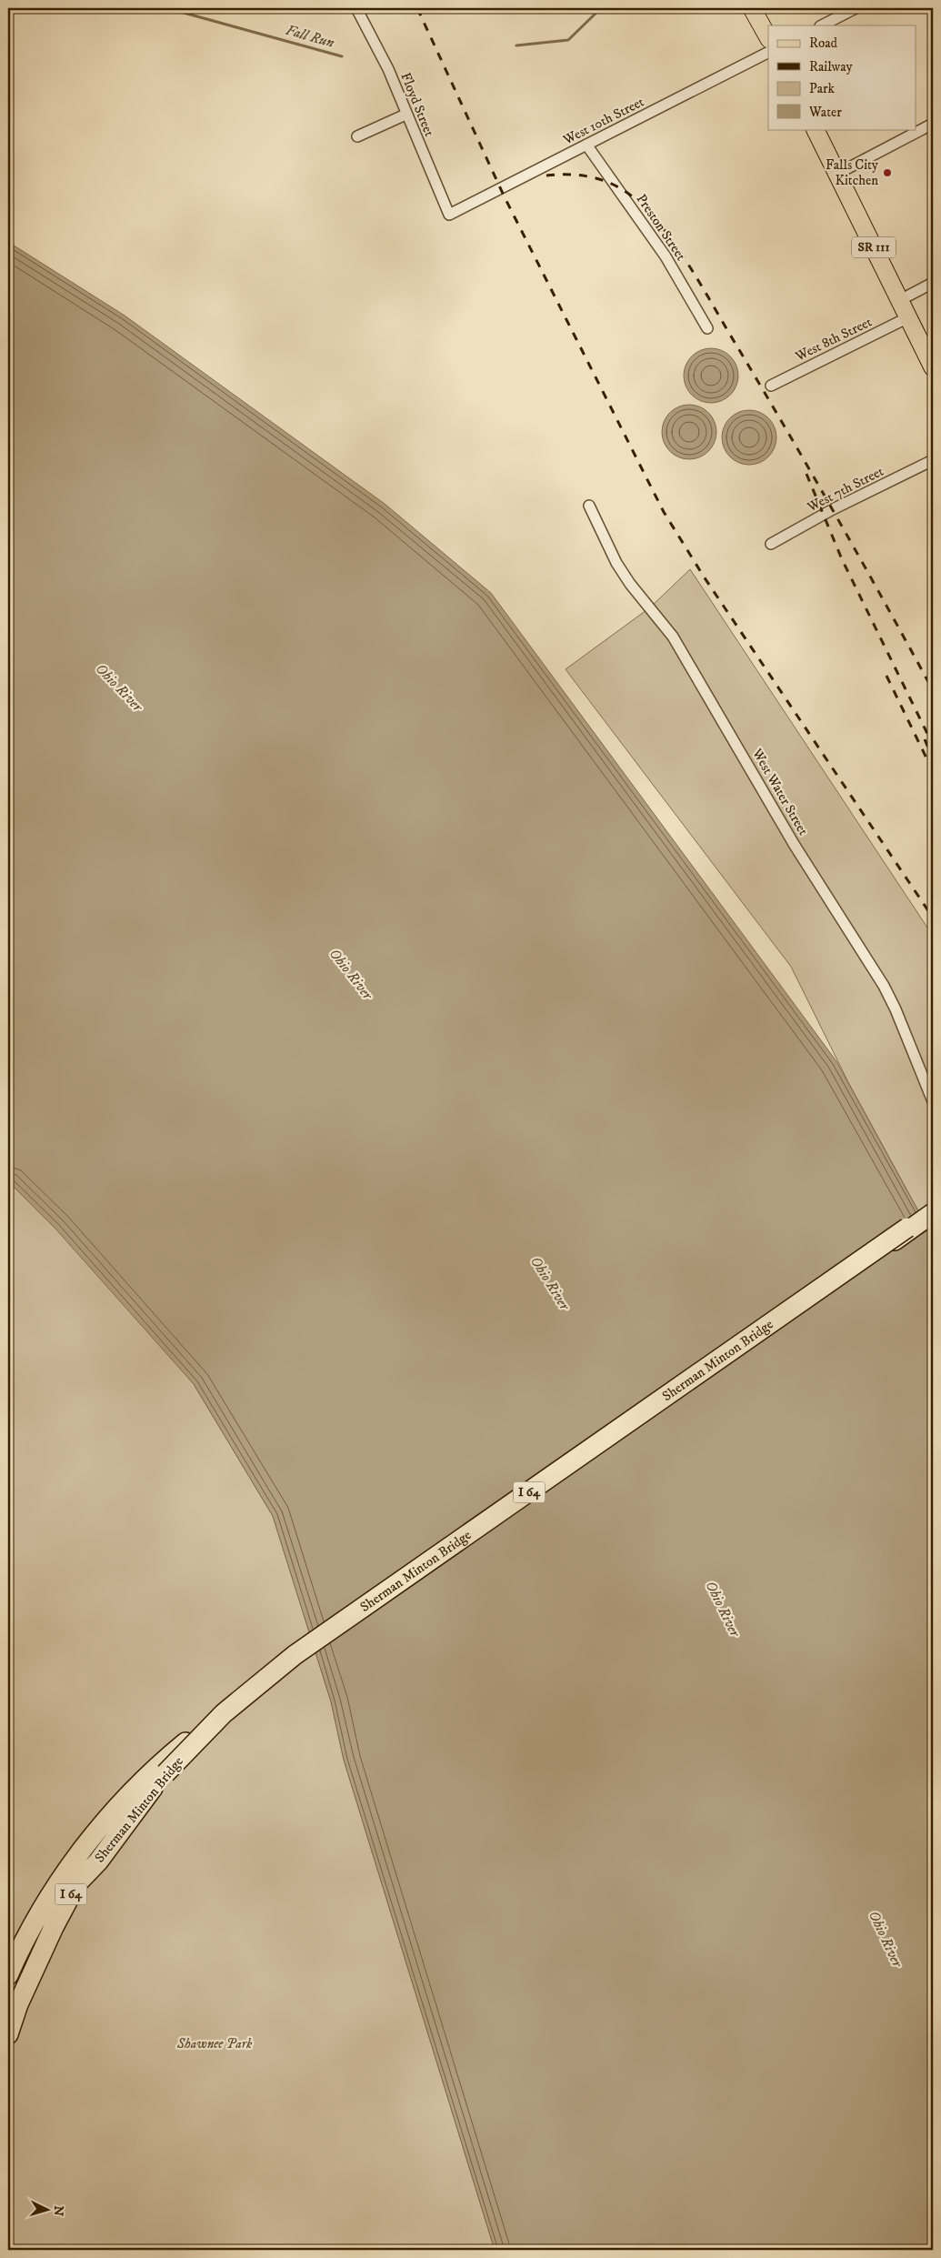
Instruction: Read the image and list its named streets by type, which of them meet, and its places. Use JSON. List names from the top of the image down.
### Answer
{
  "streets": {
    "highway": ["Sherman Minton Bridge", "I 64"],
    "main road": ["SR 111"],
    "street": [
      "Floyd Street",
      "West 10th Street",
      "Preston Street",
      "West 8th Street",
      "West 7th Street",
      "West Water Street"
    ]
  },
  "crossings": [
    ["Floyd Street", "West 10th Street"],
    ["West 10th Street", "Preston Street"],
    ["SR 111", "West 8th Street"]
  ],
  "water": ["Fall Run", "Ohio River"],
  "parks": ["Shawnee Park"],
  "places": ["Falls City Kitchen"],
  "legend": [
    "Road",
    "Railway",
    "Park",
    "Water"
  ],
  "north": "right"
}
